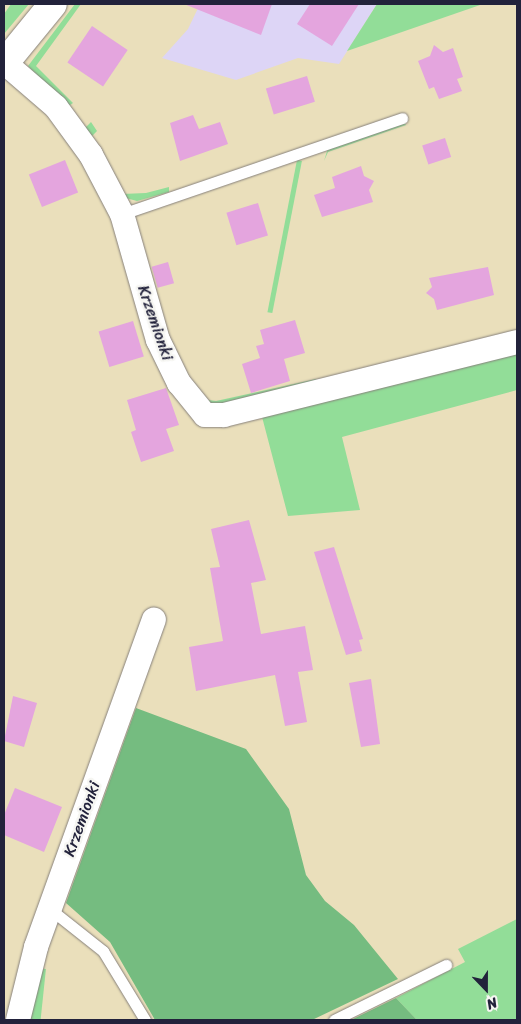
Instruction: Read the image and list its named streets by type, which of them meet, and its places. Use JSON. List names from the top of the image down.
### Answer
{
  "streets": {
    "street": ["Krzemionki"]
  },
  "north": "bottom"
}
